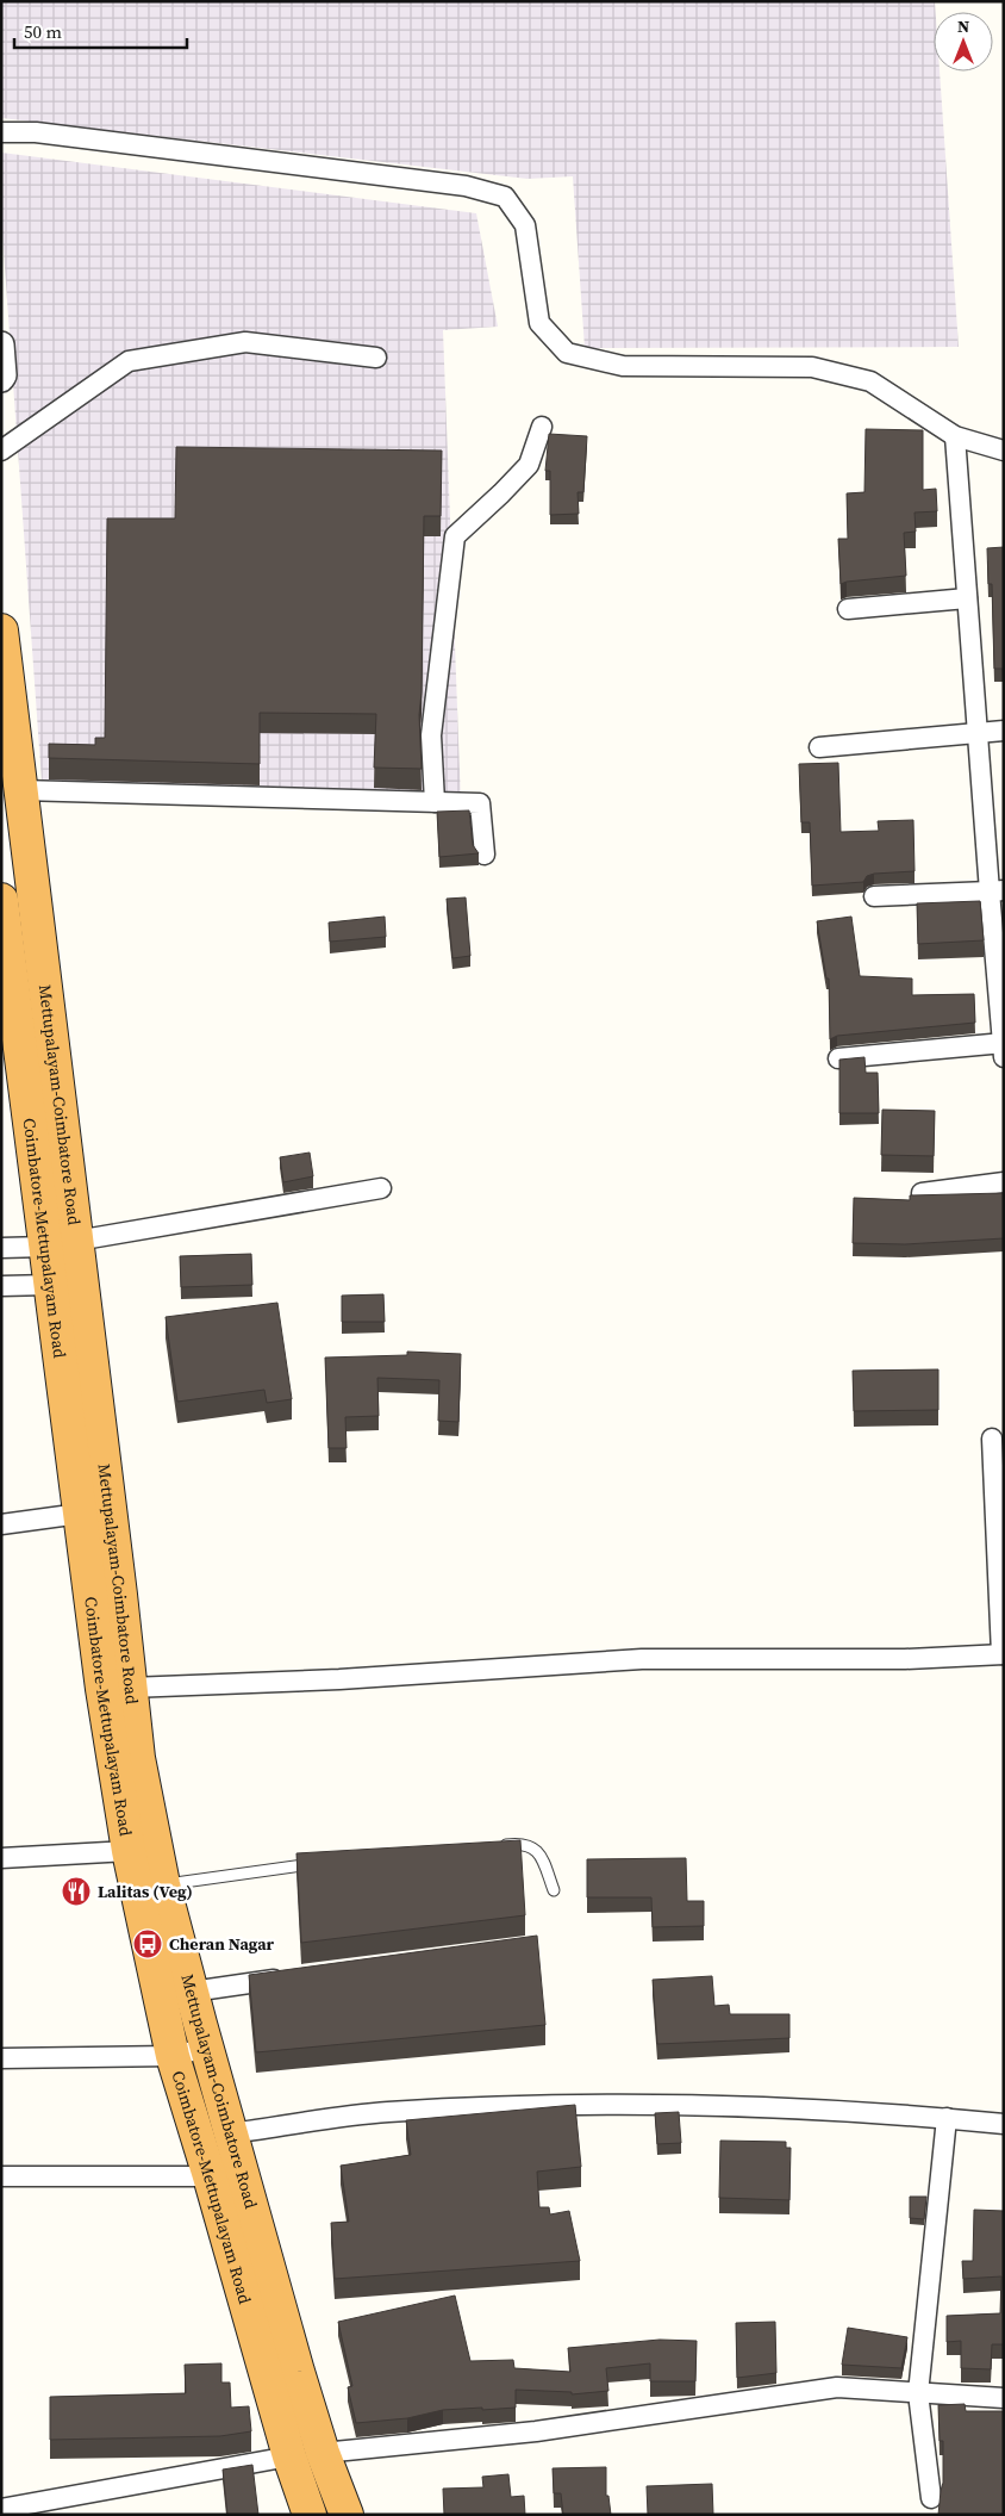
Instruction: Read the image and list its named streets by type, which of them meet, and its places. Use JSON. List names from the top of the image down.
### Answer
{
  "streets": {
    "highway": ["Mettupalayam-Coimbatore Road", "Coimbatore-Mettupalayam Road"]
  },
  "places": {
    "restaurant": ["Lalitas (Veg)"],
    "bus stop": ["Cheran Nagar"]
  },
  "scale_bar": "50 m",
  "north": "top"
}
